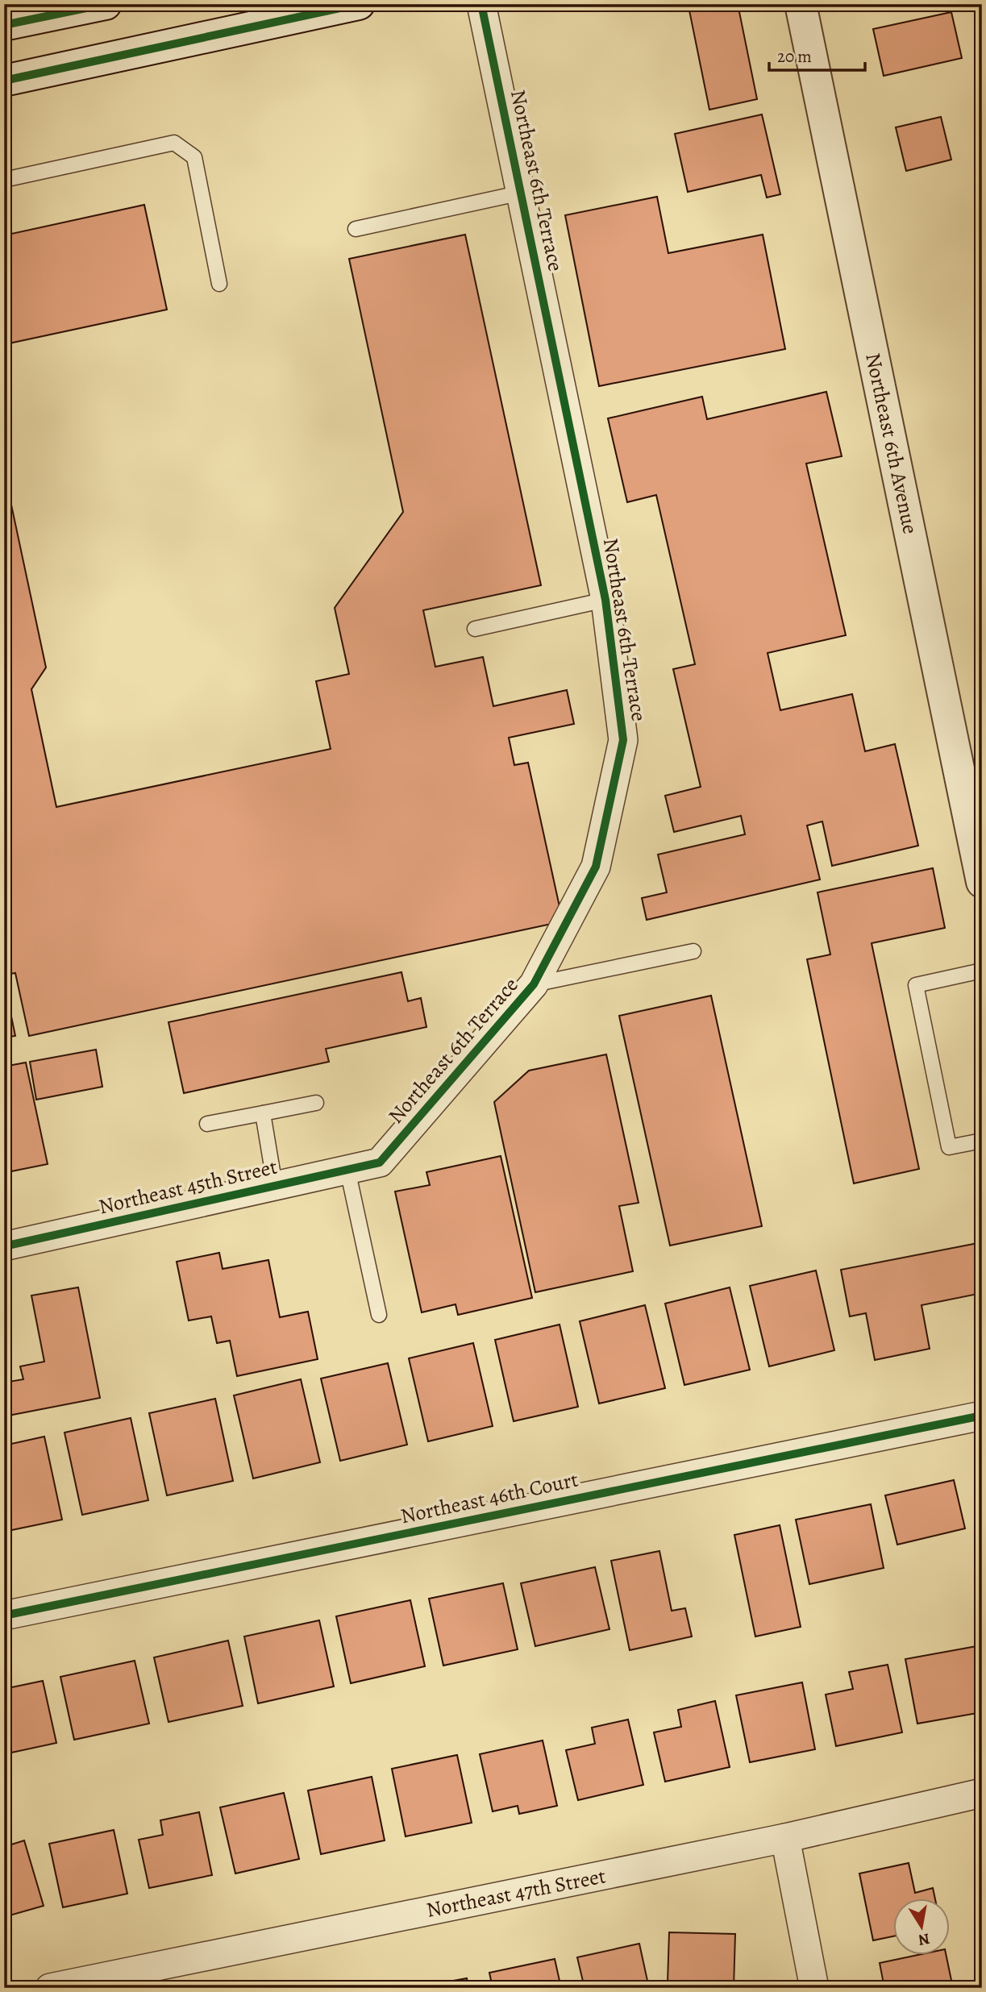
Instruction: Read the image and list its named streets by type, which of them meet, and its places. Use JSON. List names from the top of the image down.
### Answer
{
  "streets": {
    "street": [
      "Northeast 6th Terrace",
      "Northeast 6th Avenue",
      "Northeast 45th Street",
      "Northeast 46th Court",
      "Northeast 47th Street"
    ]
  },
  "crossings": [
    ["Northeast 6th Terrace", "Northeast 45th Street"]
  ],
  "scale_bar": "20 m",
  "north": "bottom"
}
